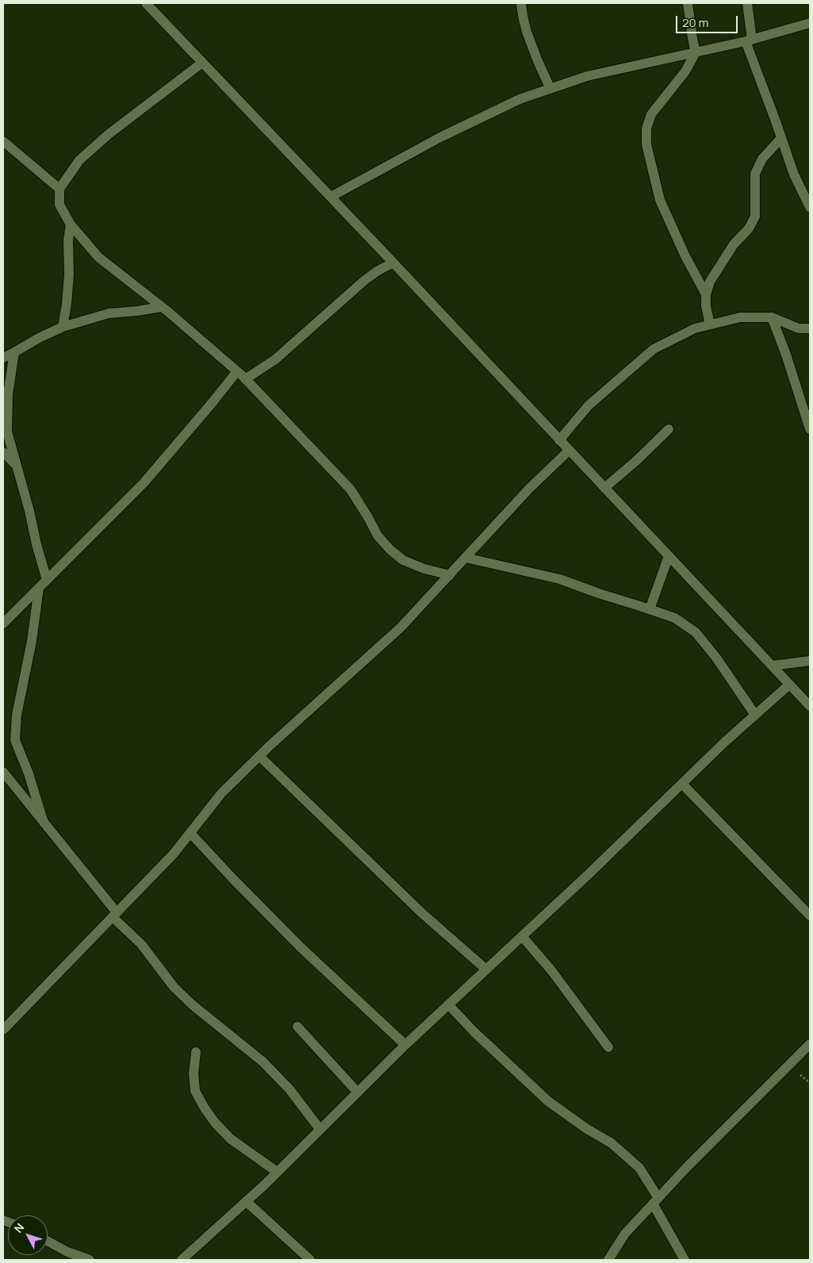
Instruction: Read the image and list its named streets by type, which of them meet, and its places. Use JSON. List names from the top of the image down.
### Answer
{
  "scale_bar": "20 m",
  "north": "top left"
}
